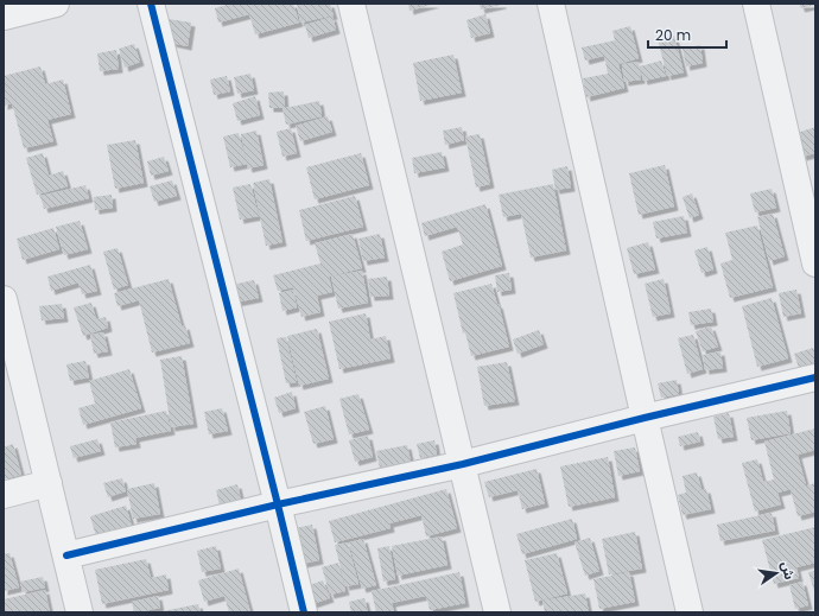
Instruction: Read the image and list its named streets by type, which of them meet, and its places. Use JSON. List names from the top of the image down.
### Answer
{
  "scale_bar": "20 m",
  "north": "right"
}
